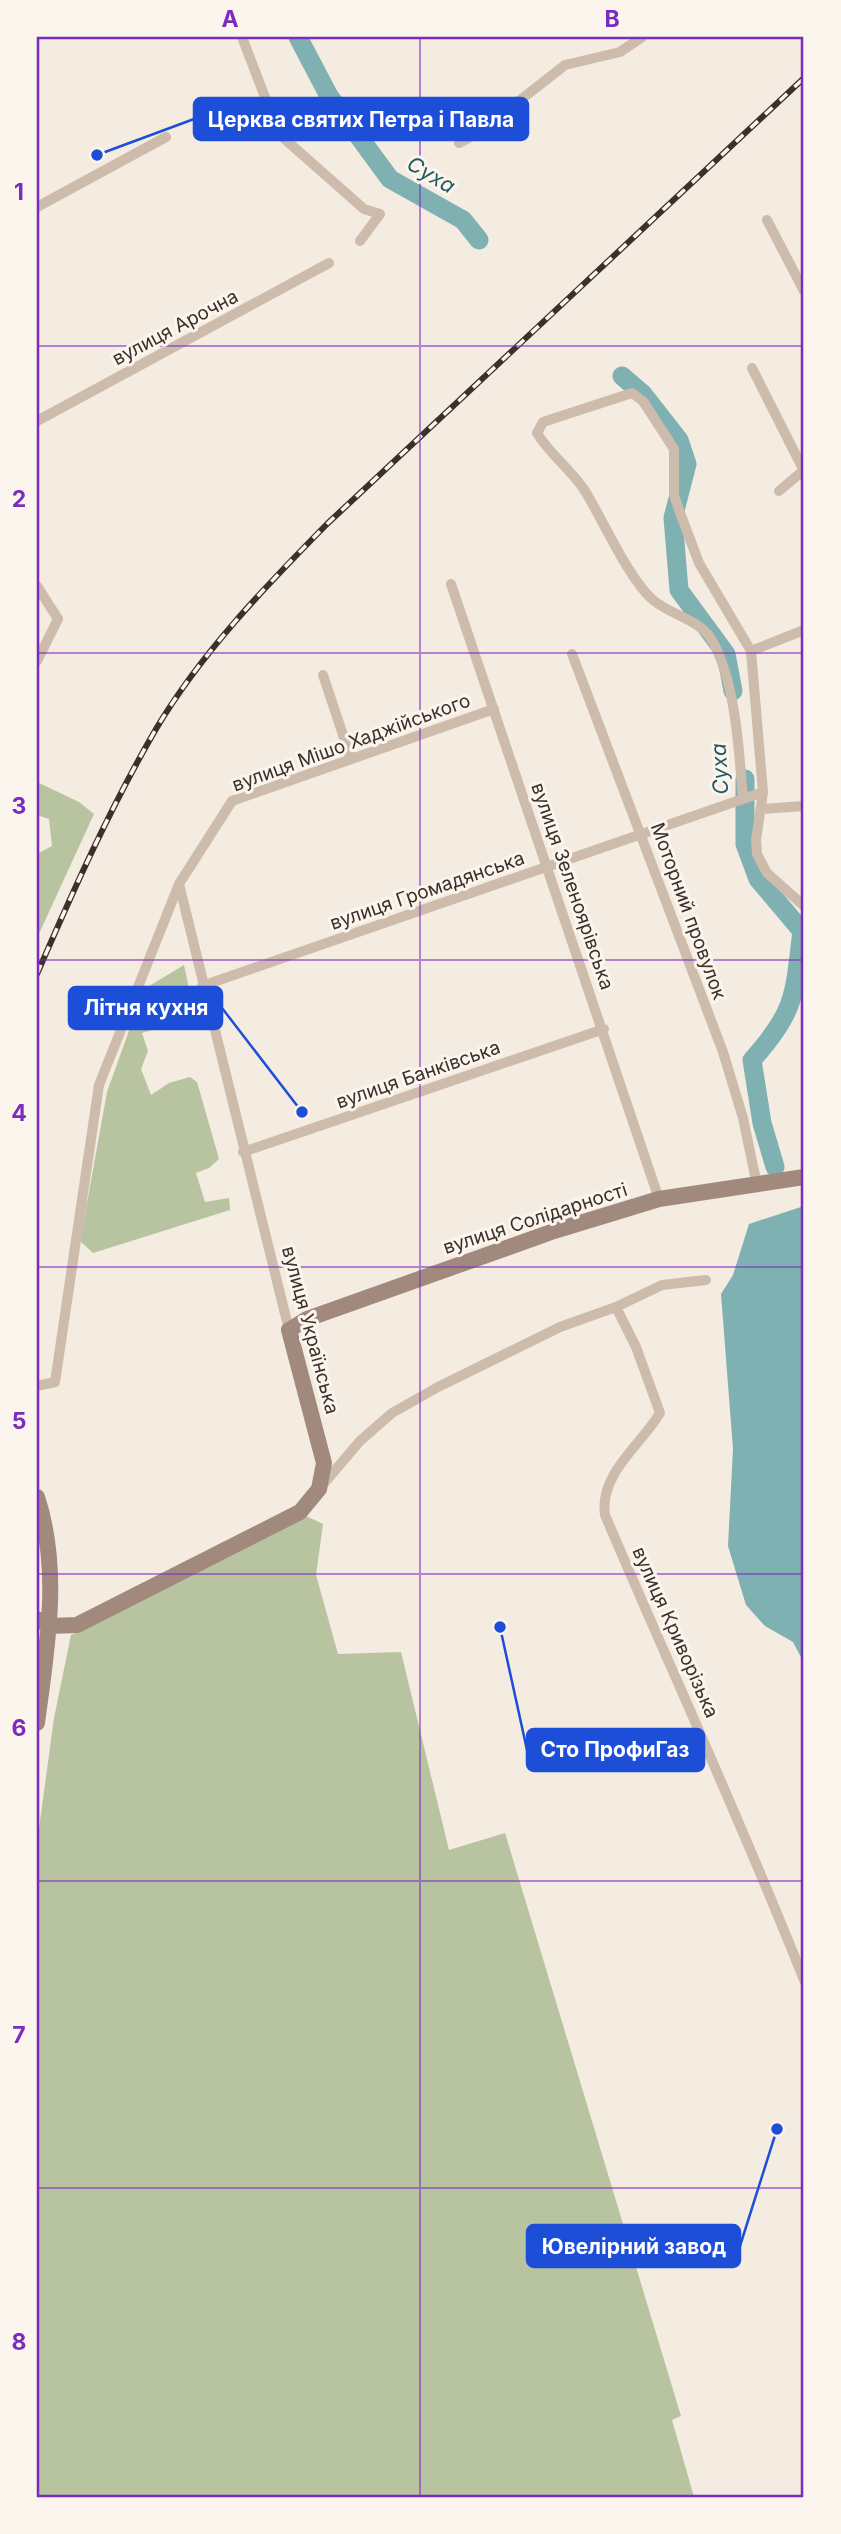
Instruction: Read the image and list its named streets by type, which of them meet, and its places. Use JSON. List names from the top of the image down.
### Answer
{
  "streets": {
    "street": [
      "вулиця Арочна",
      "вулиця Мішо Хаджійського",
      "вулиця Зеленоярівська",
      "вулиця Громадянська",
      "Моторний провулок",
      "вулиця Банківська",
      "вулиця Солідарності",
      "вулиця Українська",
      "вулиця Криворізька"
    ]
  },
  "crossings": [
    ["вулиця Мішо Хаджійського", "вулиця Зеленоярівська"],
    ["вулиця Мішо Хаджійського", "вулиця Українська"],
    ["вулиця Зеленоярівська", "вулиця Громадянська"],
    ["вулиця Зеленоярівська", "вулиця Банківська"],
    ["вулиця Зеленоярівська", "вулиця Солідарності"],
    ["вулиця Громадянська", "Моторний провулок"],
    ["вулиця Громадянська", "вулиця Українська"],
    ["Моторний провулок", "вулиця Солідарності"],
    ["вулиця Банківська", "вулиця Українська"],
    ["вулиця Солідарності", "вулиця Українська"]
  ],
  "water": ["Суха"],
  "places": [
    "Церква святих Петра і Павла",
    "Літня кухня",
    "Сто ПрофиГаз",
    "Ювелірний завод"
  ],
  "grid": {
    "columns": ["A", "B"],
    "rows": [
      "1",
      "2",
      "3",
      "4",
      "5",
      "6",
      "7",
      "8"
    ]
  }
}
